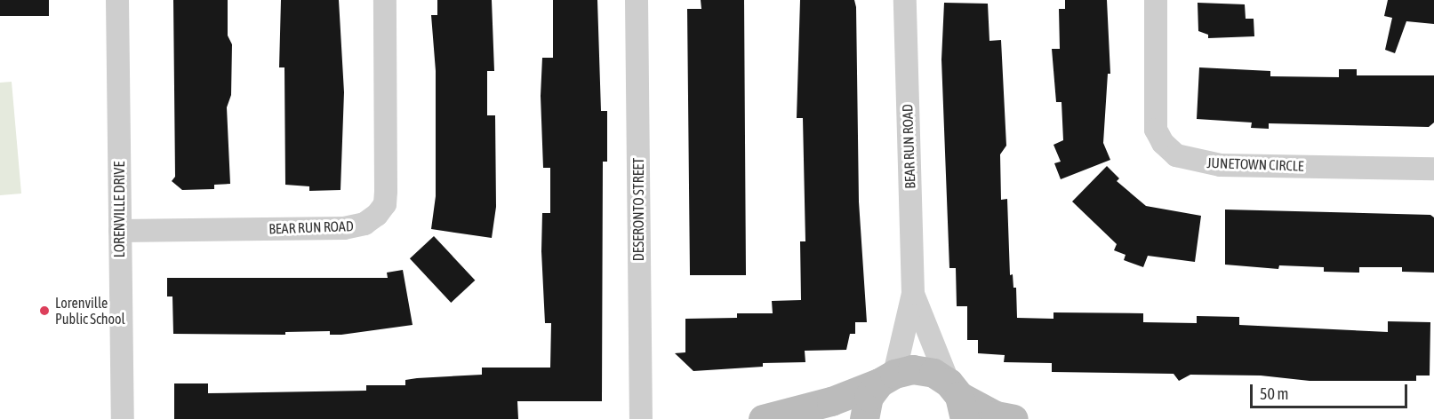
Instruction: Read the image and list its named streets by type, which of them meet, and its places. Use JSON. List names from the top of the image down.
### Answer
{
  "streets": {
    "street": [
      "BEAR RUN ROAD",
      "JUNETOWN CIRCLE",
      "LORENVILLE DRIVE",
      "DESERONTO STREET"
    ]
  },
  "crossings": [
    ["BEAR RUN ROAD", "LORENVILLE DRIVE"]
  ],
  "places": ["Lorenville Public School"],
  "scale_bar": "50 m"
}
